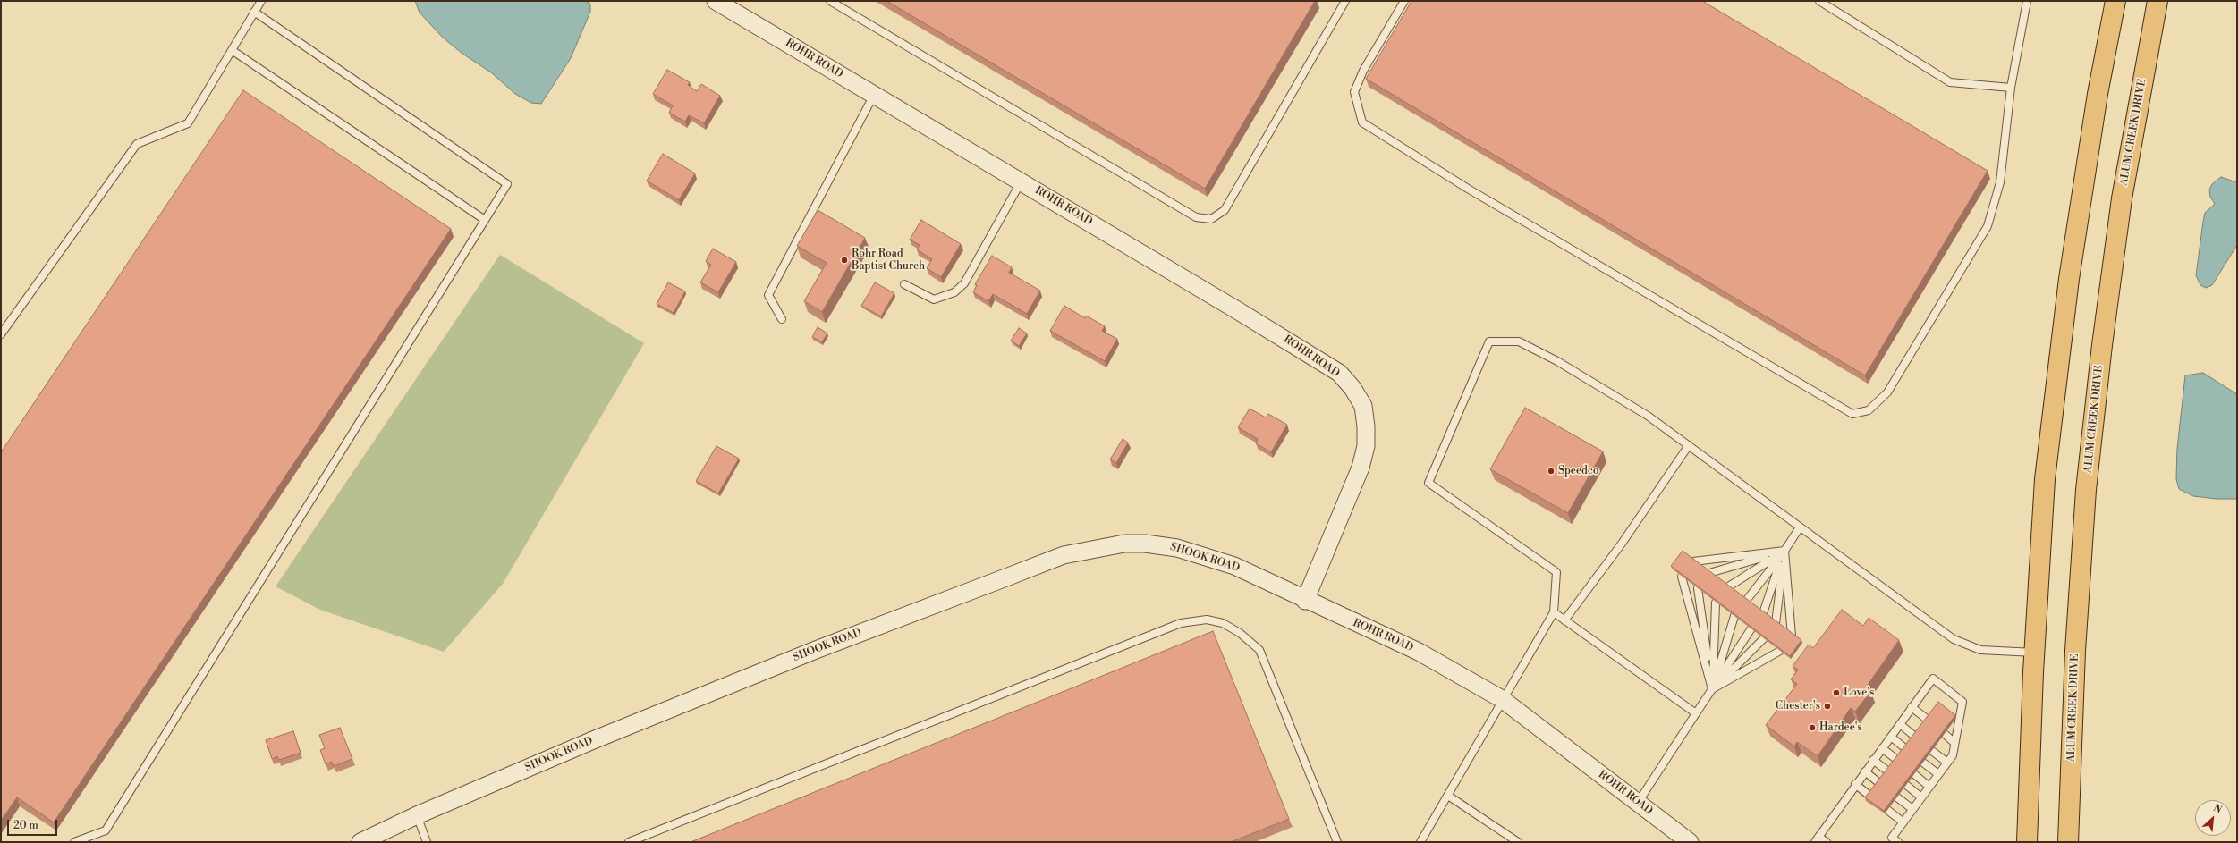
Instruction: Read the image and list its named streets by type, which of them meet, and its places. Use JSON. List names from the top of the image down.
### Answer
{
  "streets": {
    "main road": ["ALUM CREEK DRIVE"],
    "street": ["ROHR ROAD", "SHOOK ROAD"]
  },
  "crossings": [
    ["ROHR ROAD", "SHOOK ROAD"]
  ],
  "places": [
    "Rohr Road Baptist Church",
    "Speedco",
    "Love's",
    "Chester's",
    "Hardee's"
  ],
  "scale_bar": "20 m",
  "north": "top right"
}
